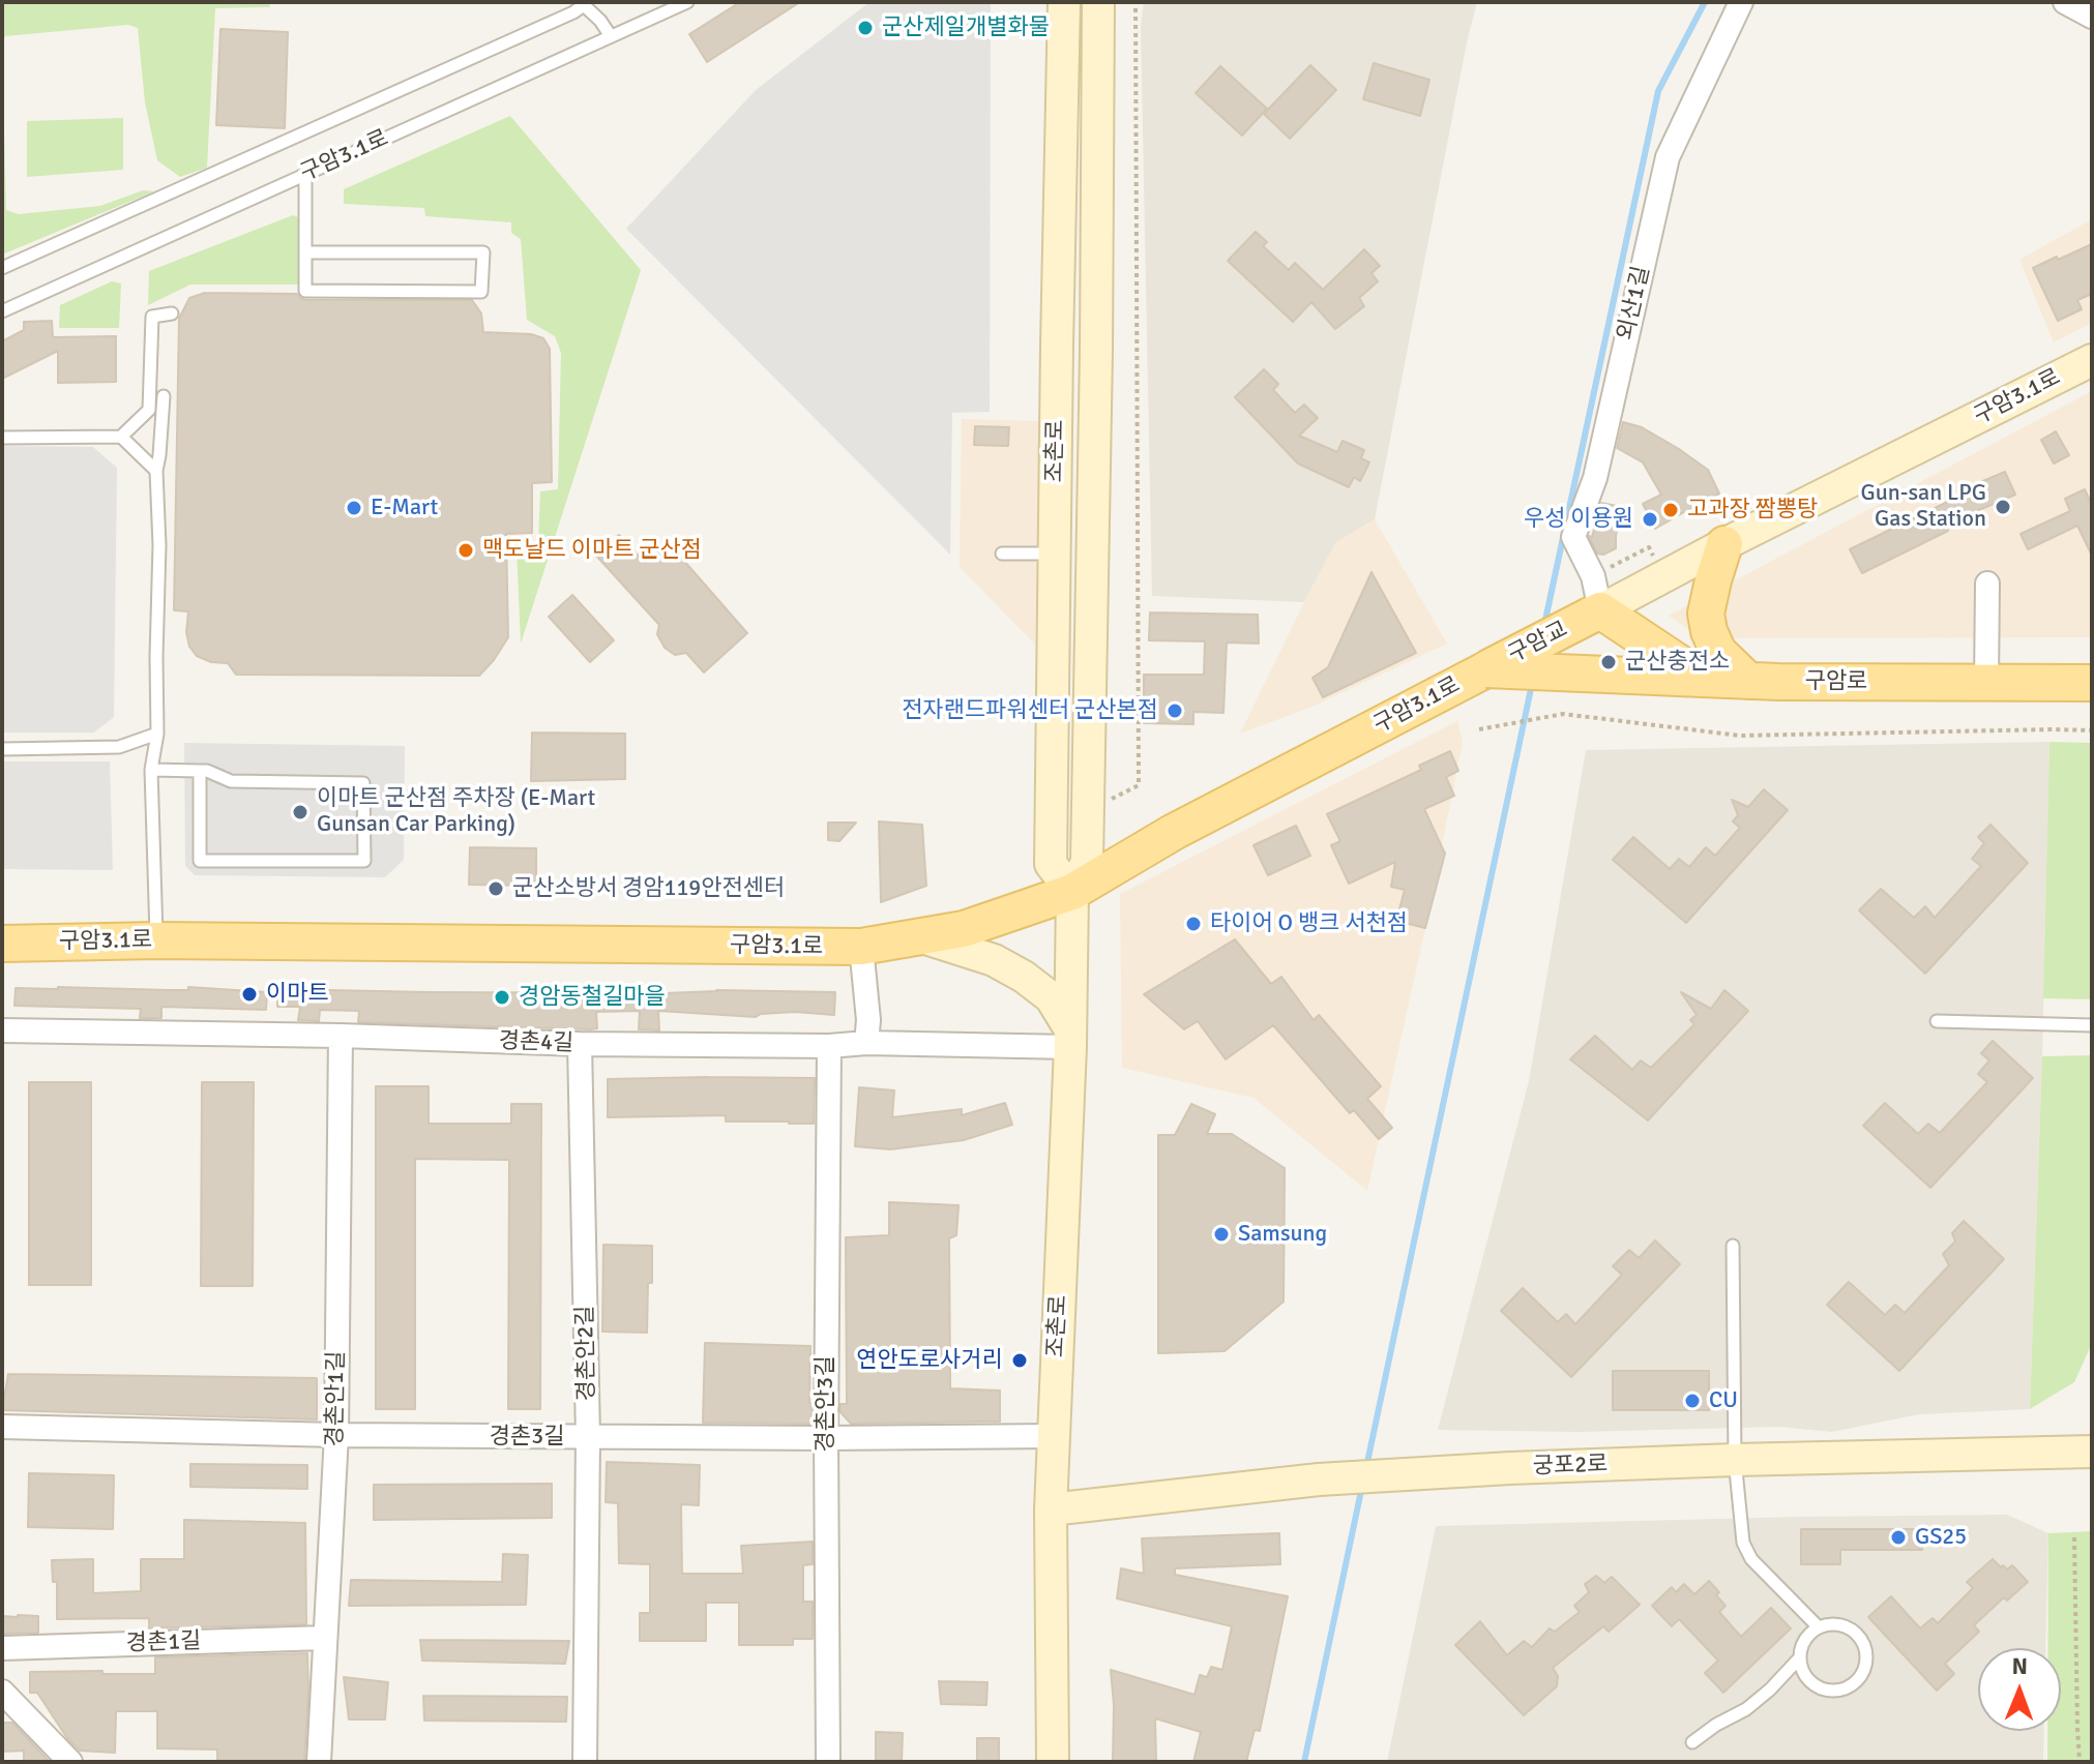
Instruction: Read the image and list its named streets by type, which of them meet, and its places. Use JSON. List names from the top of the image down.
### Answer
{
  "streets": {
    "main road": ["구암3.1로", "구암교", "구암로"],
    "street": [
      "외산1길",
      "조촌로",
      "경촌4길",
      "경촌안2길",
      "경촌안1길",
      "경촌안3길",
      "경촌3길",
      "궁포2로",
      "경촌1길"
    ]
  },
  "crossings": [
    ["구암3.1로", "외산1길"],
    ["구암3.1로", "조촌로"],
    ["구암3.1로", "구암교"],
    ["구암3.1로", "구암로"],
    ["외산1길", "구암교"],
    ["조촌로", "경촌4길"],
    ["조촌로", "경촌3길"],
    ["조촌로", "궁포2로"],
    ["구암교", "구암로"],
    ["경촌4길", "경촌안2길"],
    ["경촌4길", "경촌안1길"],
    ["경촌4길", "경촌안3길"],
    ["경촌안2길", "경촌3길"],
    ["경촌안1길", "경촌3길"],
    ["경촌안1길", "경촌1길"],
    ["경촌안3길", "경촌3길"]
  ],
  "places": [
    "군산제일개별화물",
    "Gun-san LPG Gas Station",
    "E-Mart",
    "고과장 짬뽕탕",
    "우성 이용원",
    "맥도날드 이마트 군산점",
    "군산충전소",
    "전자랜드파워센터 군산본점",
    "이마트 군산점 주차장 (E-Mart Gunsan Car Parking)",
    "군산소방서 경암119안전센터",
    "타이어 O 뱅크 서천점",
    "이마트",
    "경암동철길마을",
    "Samsung",
    "연안도로사거리",
    "CU",
    "GS25"
  ],
  "north": "top"
}
